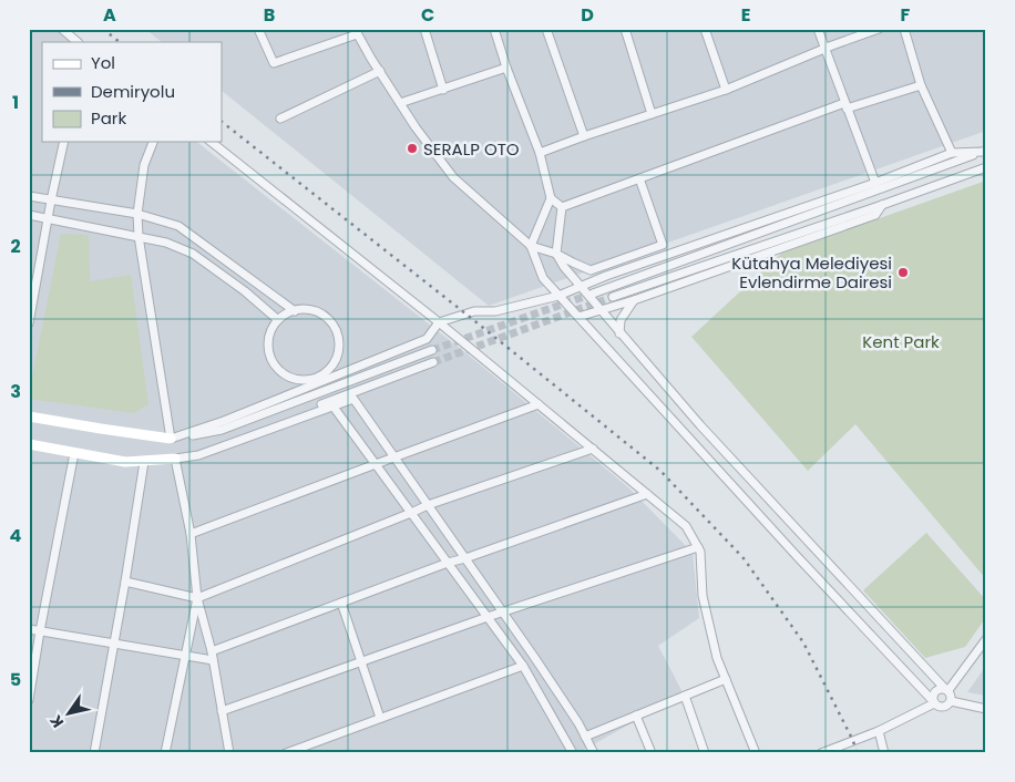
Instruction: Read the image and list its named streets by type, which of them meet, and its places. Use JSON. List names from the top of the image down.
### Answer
{
  "parks": ["Kent Park"],
  "places": ["SERALP OTO", "Kütahya Melediyesi Evlendirme Dairesi"],
  "legend": ["Yol", "Demiryolu", "Park"],
  "north": "bottom left",
  "grid": {
    "columns": [
      "A",
      "B",
      "C",
      "D",
      "E",
      "F"
    ],
    "rows": [
      "1",
      "2",
      "3",
      "4",
      "5"
    ]
  }
}
